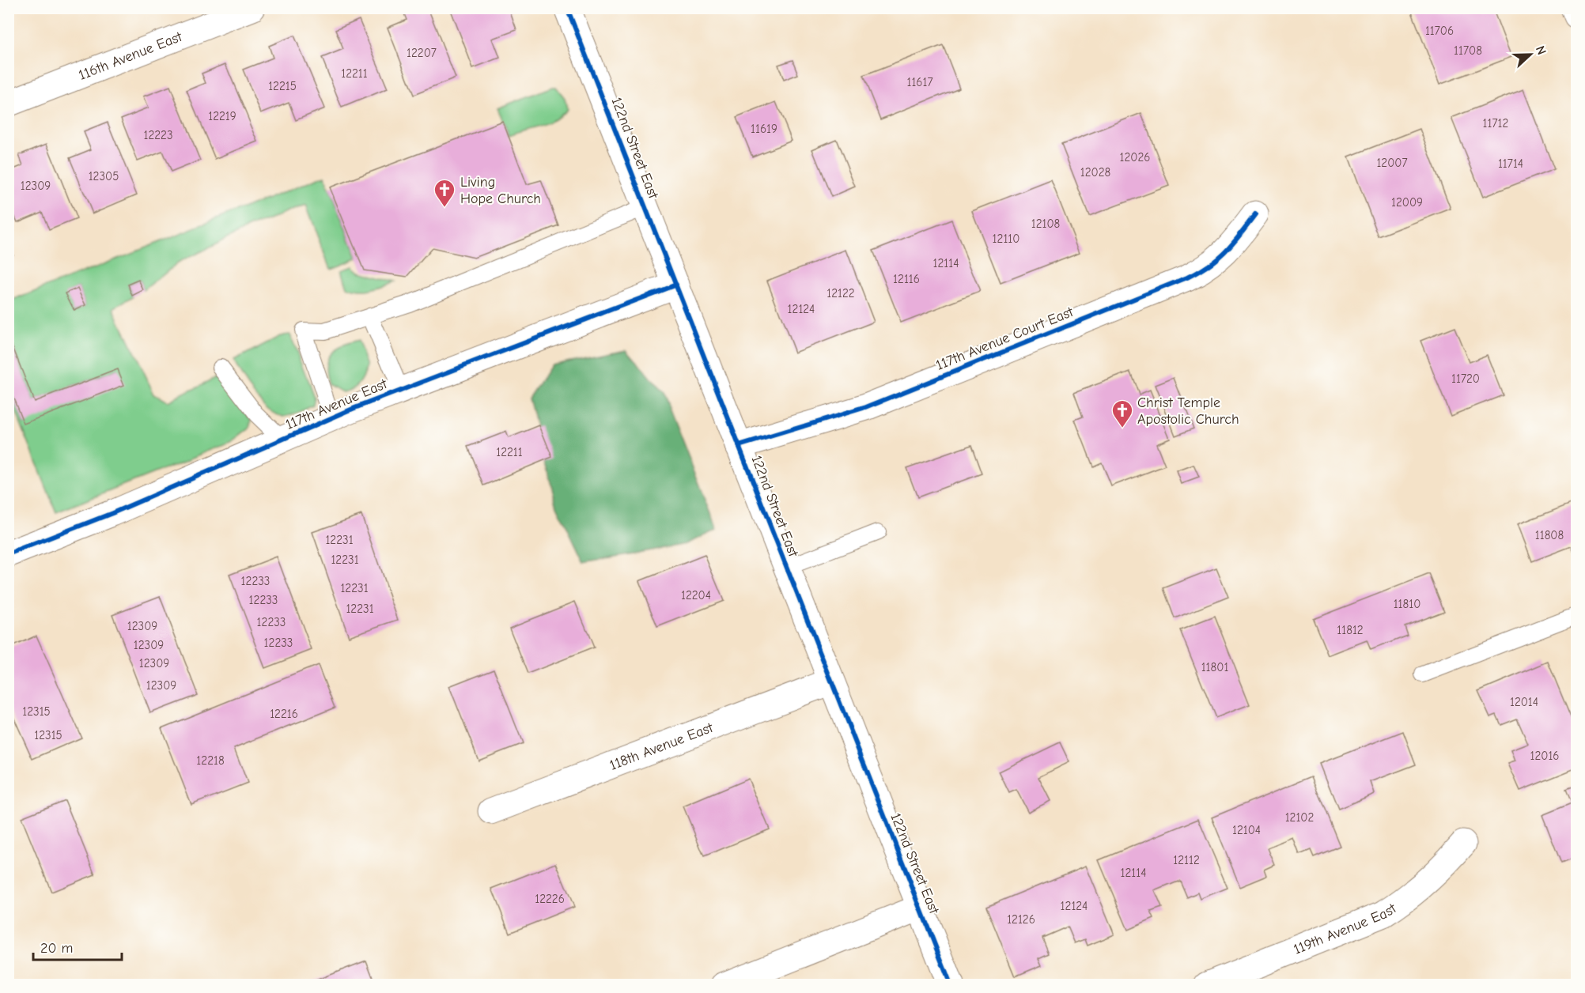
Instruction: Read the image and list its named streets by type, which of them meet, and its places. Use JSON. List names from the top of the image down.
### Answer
{
  "streets": {
    "street": [
      "116th Avenue East",
      "122nd Street East",
      "117th Avenue Court East",
      "117th Avenue East",
      "118th Avenue East",
      "119th Avenue East"
    ]
  },
  "crossings": [
    ["122nd Street East", "117th Avenue Court East"],
    ["122nd Street East", "117th Avenue East"],
    ["122nd Street East", "118th Avenue East"]
  ],
  "places": {
    "church": ["Living Hope Church", "Christ Temple Apostolic Church"]
  },
  "house_numbers": [
    "11706",
    "11708",
    "12207",
    "12211",
    "11617",
    "12215",
    "12219",
    "11712",
    "11619",
    "12223",
    "12026",
    "12007",
    "11714",
    "12028",
    "12305",
    "12309",
    "12009",
    "12108",
    "12110",
    "12114",
    "12116",
    "12122",
    "12124",
    "11720",
    "12211",
    "11808",
    "12231",
    "12231",
    "12233",
    "12231",
    "12204",
    "12233",
    "11810",
    "12231",
    "12233",
    "12309",
    "11812",
    "12233",
    "12309",
    "12309",
    "11801",
    "12309",
    "12014",
    "12315",
    "12216",
    "12315",
    "12016",
    "12218",
    "12102",
    "12104",
    "12112",
    "12114",
    "12226",
    "12124",
    "12126"
  ],
  "scale_bar": "20 m",
  "north": "right"
}
